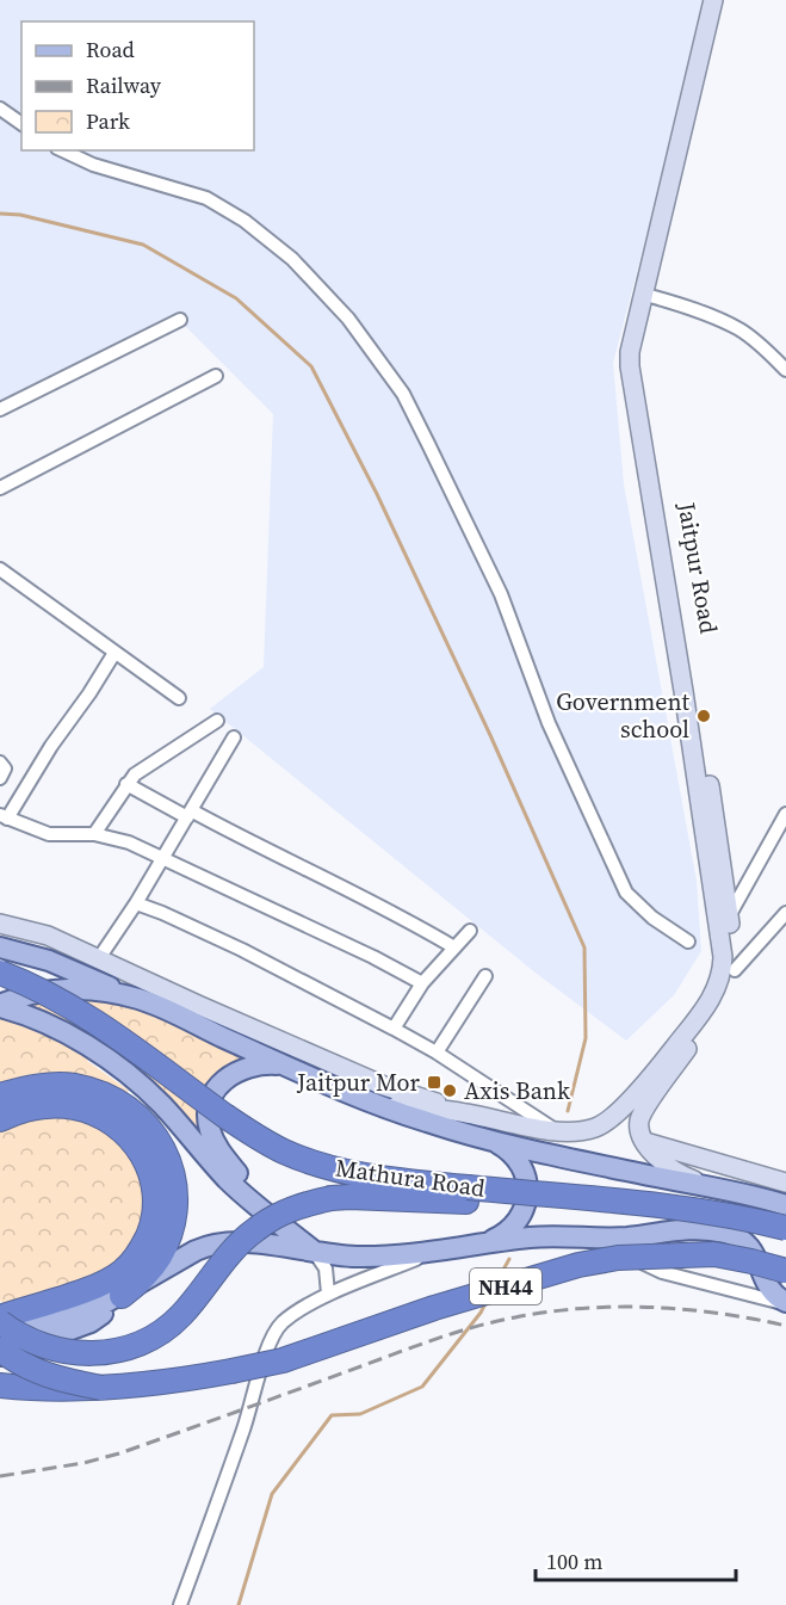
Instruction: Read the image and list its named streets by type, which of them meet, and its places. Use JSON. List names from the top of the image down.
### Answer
{
  "streets": {
    "highway": ["Mathura Road", "NH44"],
    "street": ["Jaitpur Road"]
  },
  "places": {
    "other": ["Government school", "Axis Bank"],
    "transit": ["Jaitpur Mor"]
  },
  "legend": ["Road", "Railway", "Park"],
  "scale_bar": "100 m"
}
